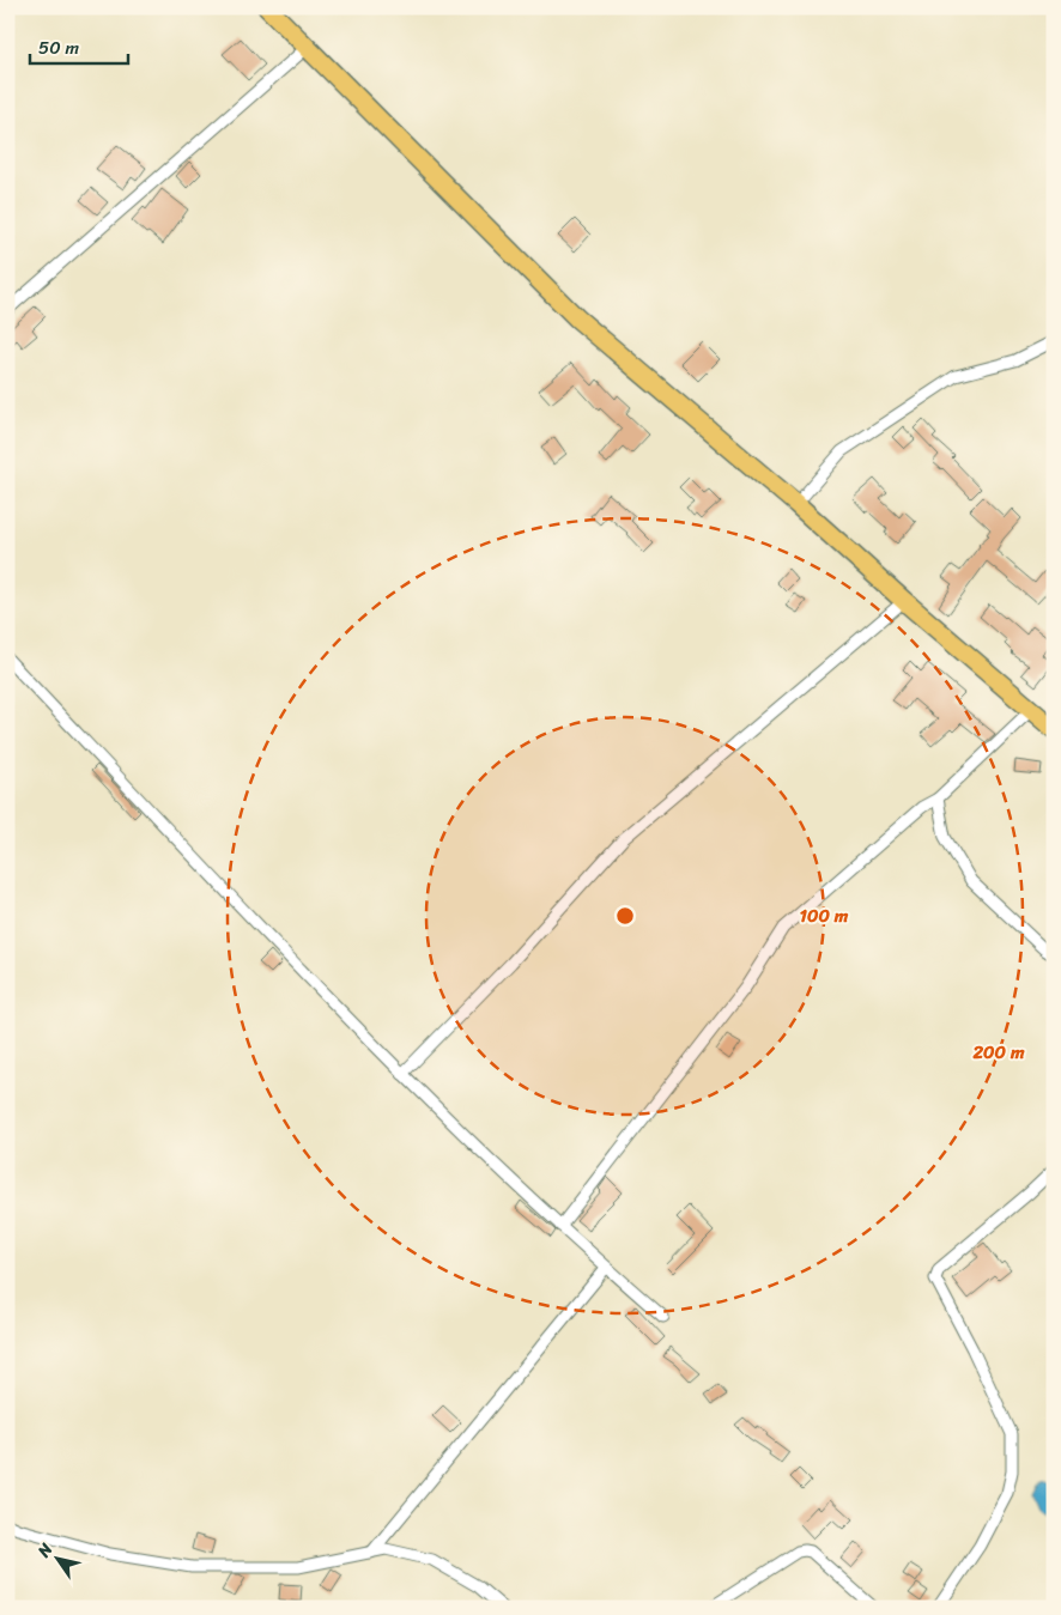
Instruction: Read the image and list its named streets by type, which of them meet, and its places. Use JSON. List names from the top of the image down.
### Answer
{
  "scale_bar": "50 m",
  "north": "top left",
  "rings": ["100 m", "200 m"]
}
